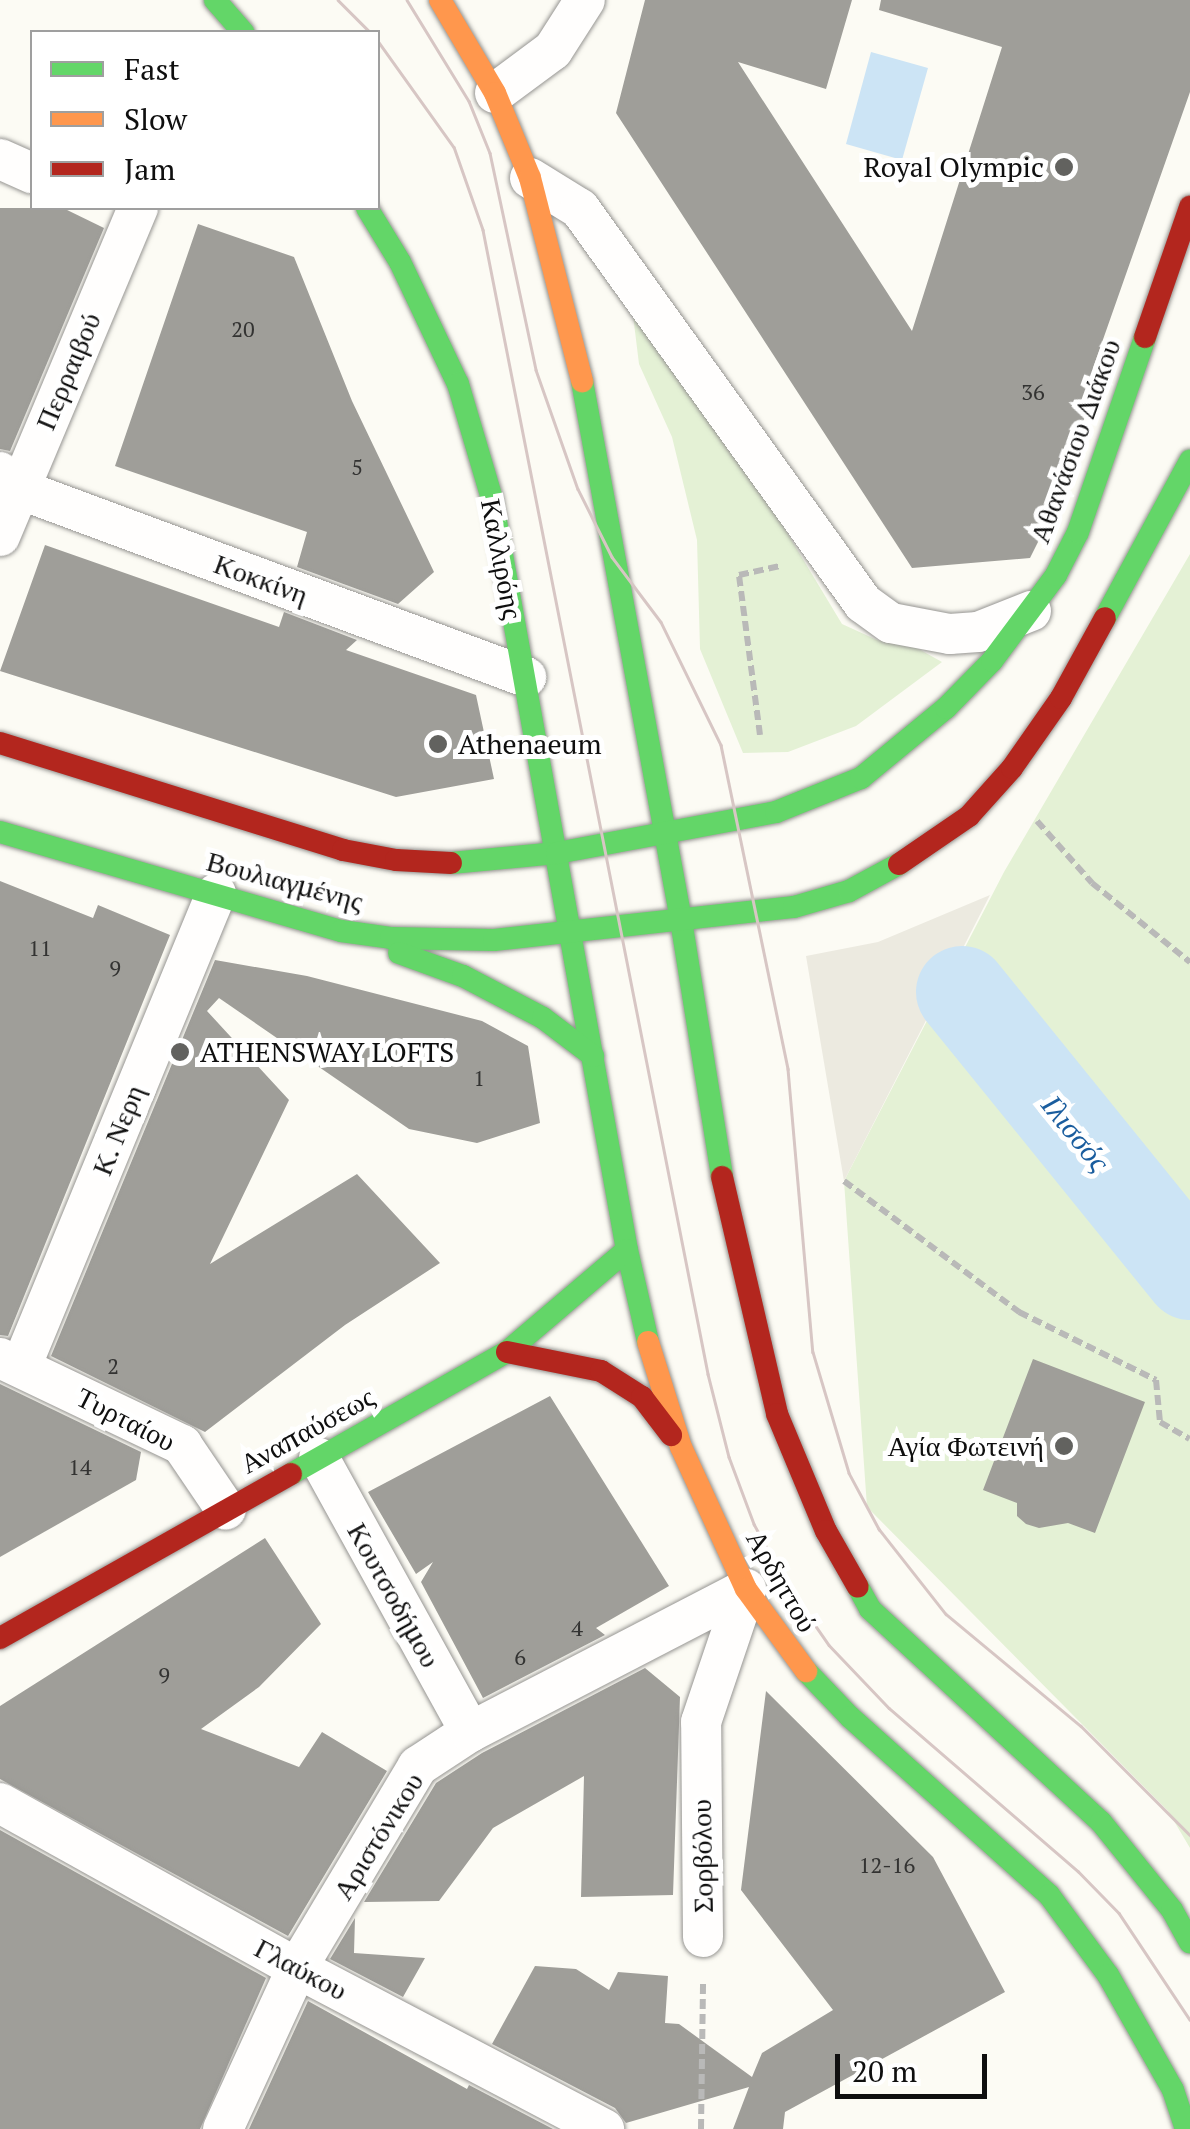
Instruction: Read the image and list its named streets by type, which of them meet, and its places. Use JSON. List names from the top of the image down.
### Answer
{
  "streets": {
    "main road": [
      "Αθανάσιου Διάκου",
      "Καλλιρόης",
      "Βουλιαγμένης",
      "Αναπαύσεως",
      "Αρδηττού"
    ],
    "street": [
      "Περραιβού",
      "Κοκκίνη",
      "Κ. Νερη",
      "Τυρταίου",
      "Κουτσοδήμου",
      "Αριστόνικου",
      "Σορβόλου",
      "Γλαύκου"
    ]
  },
  "crossings": [
    ["Περραιβού", "Κοκκίνη"],
    ["Αθανάσιου Διάκου", "Βουλιαγμένης"],
    ["Καλλιρόης", "Κοκκίνη"],
    ["Καλλιρόης", "Βουλιαγμένης"],
    ["Καλλιρόης", "Αρδηττού"],
    ["Βουλιαγμένης", "Κ. Νερη"],
    ["Βουλιαγμένης", "Αρδηττού"],
    ["Κ. Νερη", "Τυρταίου"],
    ["Τυρταίου", "Αναπαύσεως"],
    ["Αναπαύσεως", "Αρδηττού"],
    ["Αναπαύσεως", "Κουτσοδήμου"],
    ["Αρδηττού", "Αριστόνικου"],
    ["Αρδηττού", "Σορβόλου"],
    ["Κουτσοδήμου", "Αριστόνικου"],
    ["Αριστόνικου", "Σορβόλου"],
    ["Αριστόνικου", "Γλαύκου"]
  ],
  "water": ["Ιλισσός"],
  "places": [
    "Royal Olympic",
    "Athenaeum",
    "ATHENSWAY LOFTS",
    "Αγία Φωτεινή"
  ],
  "house_numbers": [
    "20",
    "36",
    "5",
    "11",
    "9",
    "1",
    "2",
    "14",
    "4",
    "6",
    "9",
    "12-16"
  ],
  "legend": ["Fast", "Slow", "Jam"],
  "scale_bar": "20 m"
}
